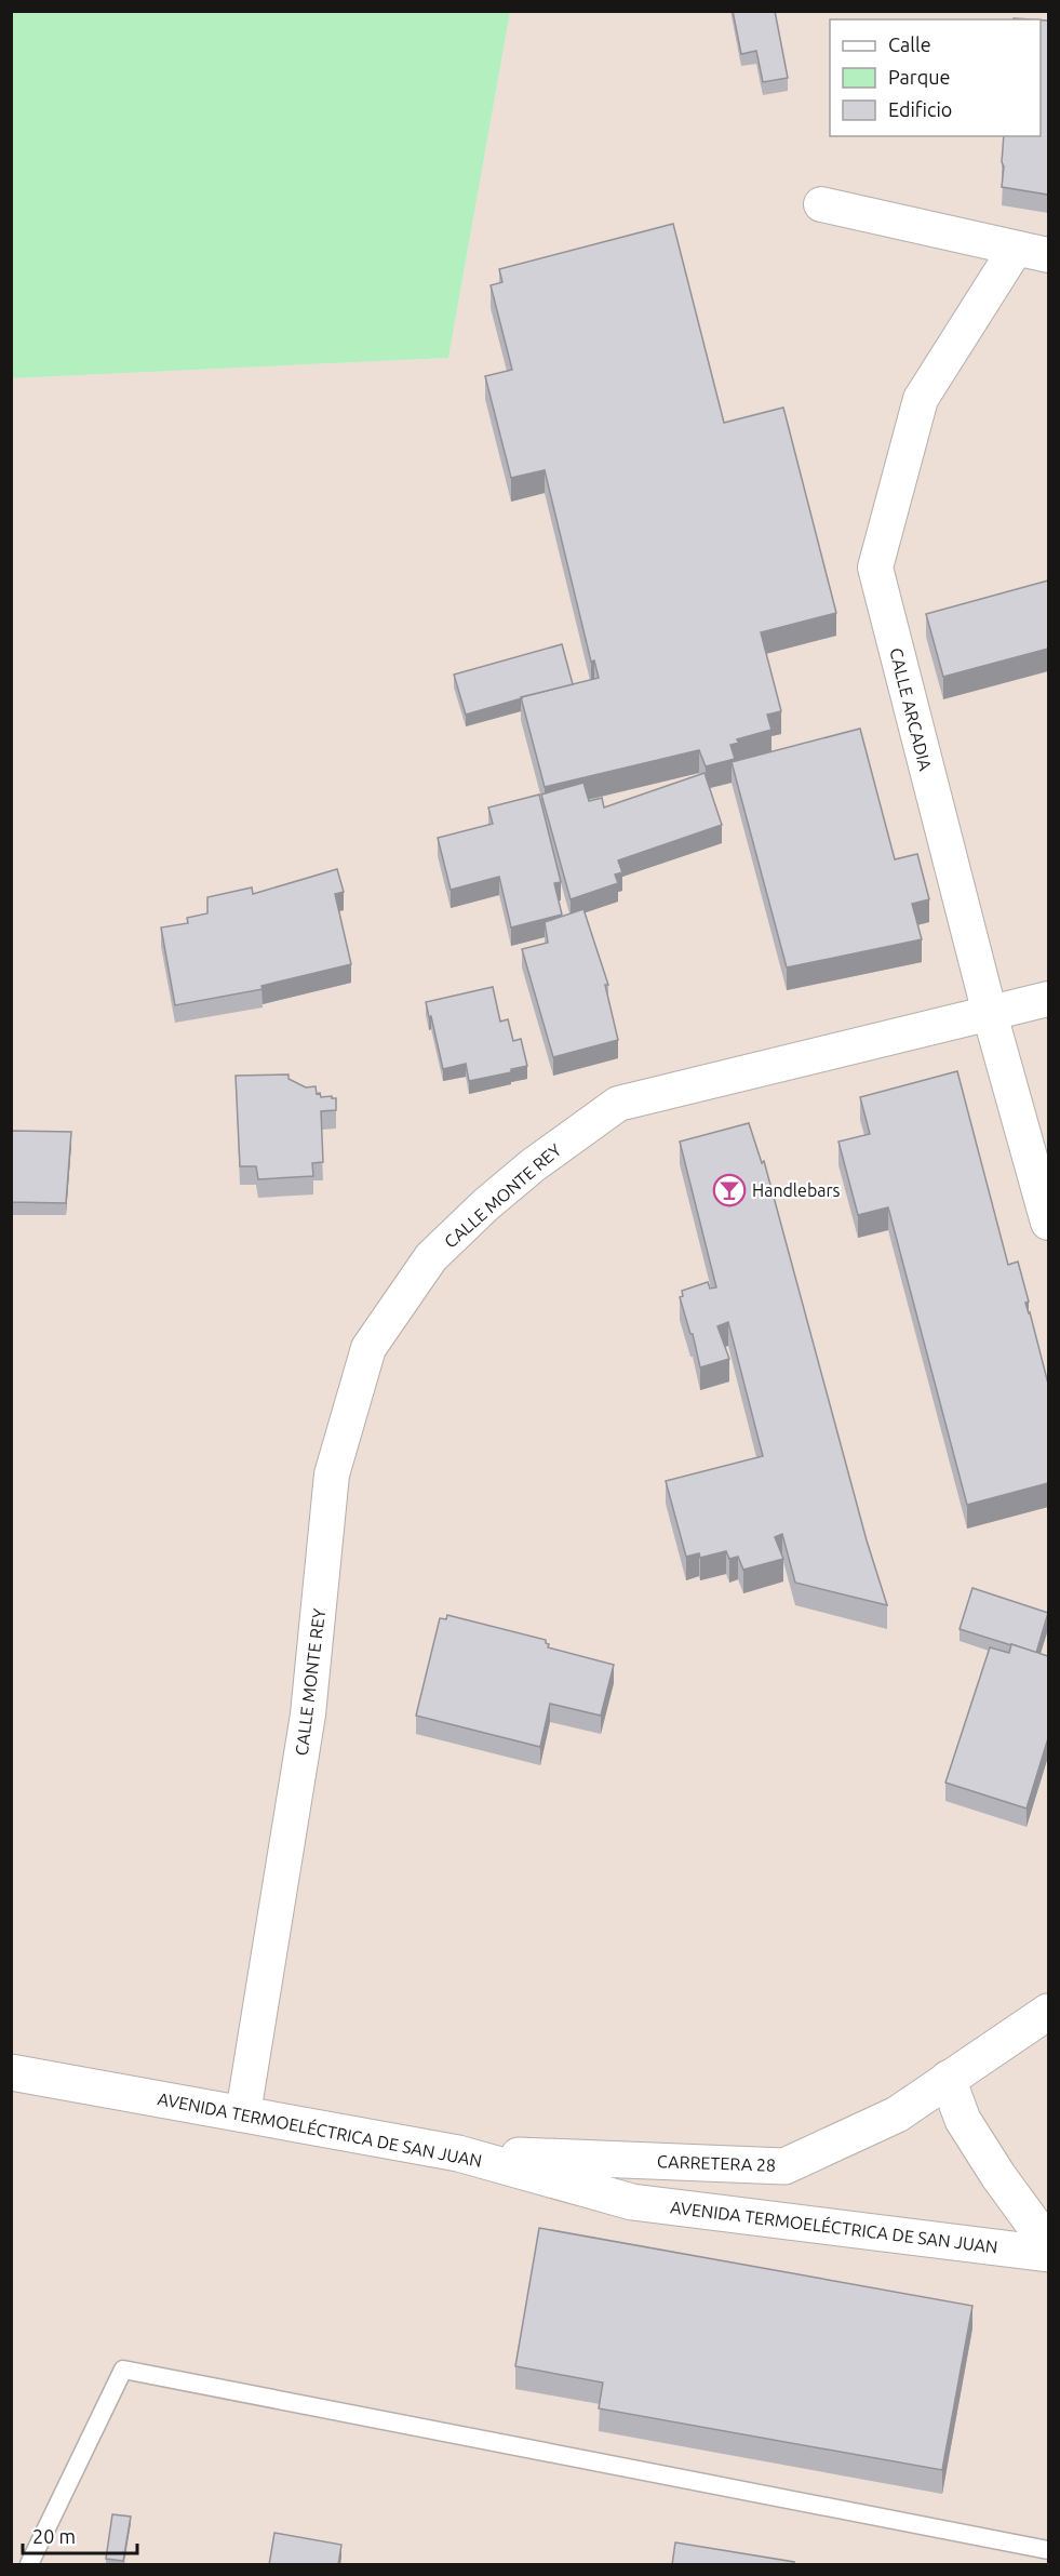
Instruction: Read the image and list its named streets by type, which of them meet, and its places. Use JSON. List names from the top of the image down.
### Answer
{
  "streets": {
    "street": [
      "CALLE ARCADIA",
      "CALLE MONTE REY",
      "AVENIDA TERMOELÉCTRICA DE SAN JUAN",
      "CARRETERA 28"
    ]
  },
  "crossings": [
    ["CALLE ARCADIA", "CALLE MONTE REY"],
    ["CALLE MONTE REY", "AVENIDA TERMOELÉCTRICA DE SAN JUAN"],
    ["AVENIDA TERMOELÉCTRICA DE SAN JUAN", "CARRETERA 28"]
  ],
  "places": {
    "bar": ["Handlebars"]
  },
  "legend": ["Calle", "Parque", "Edificio"],
  "scale_bar": "20 m"
}
